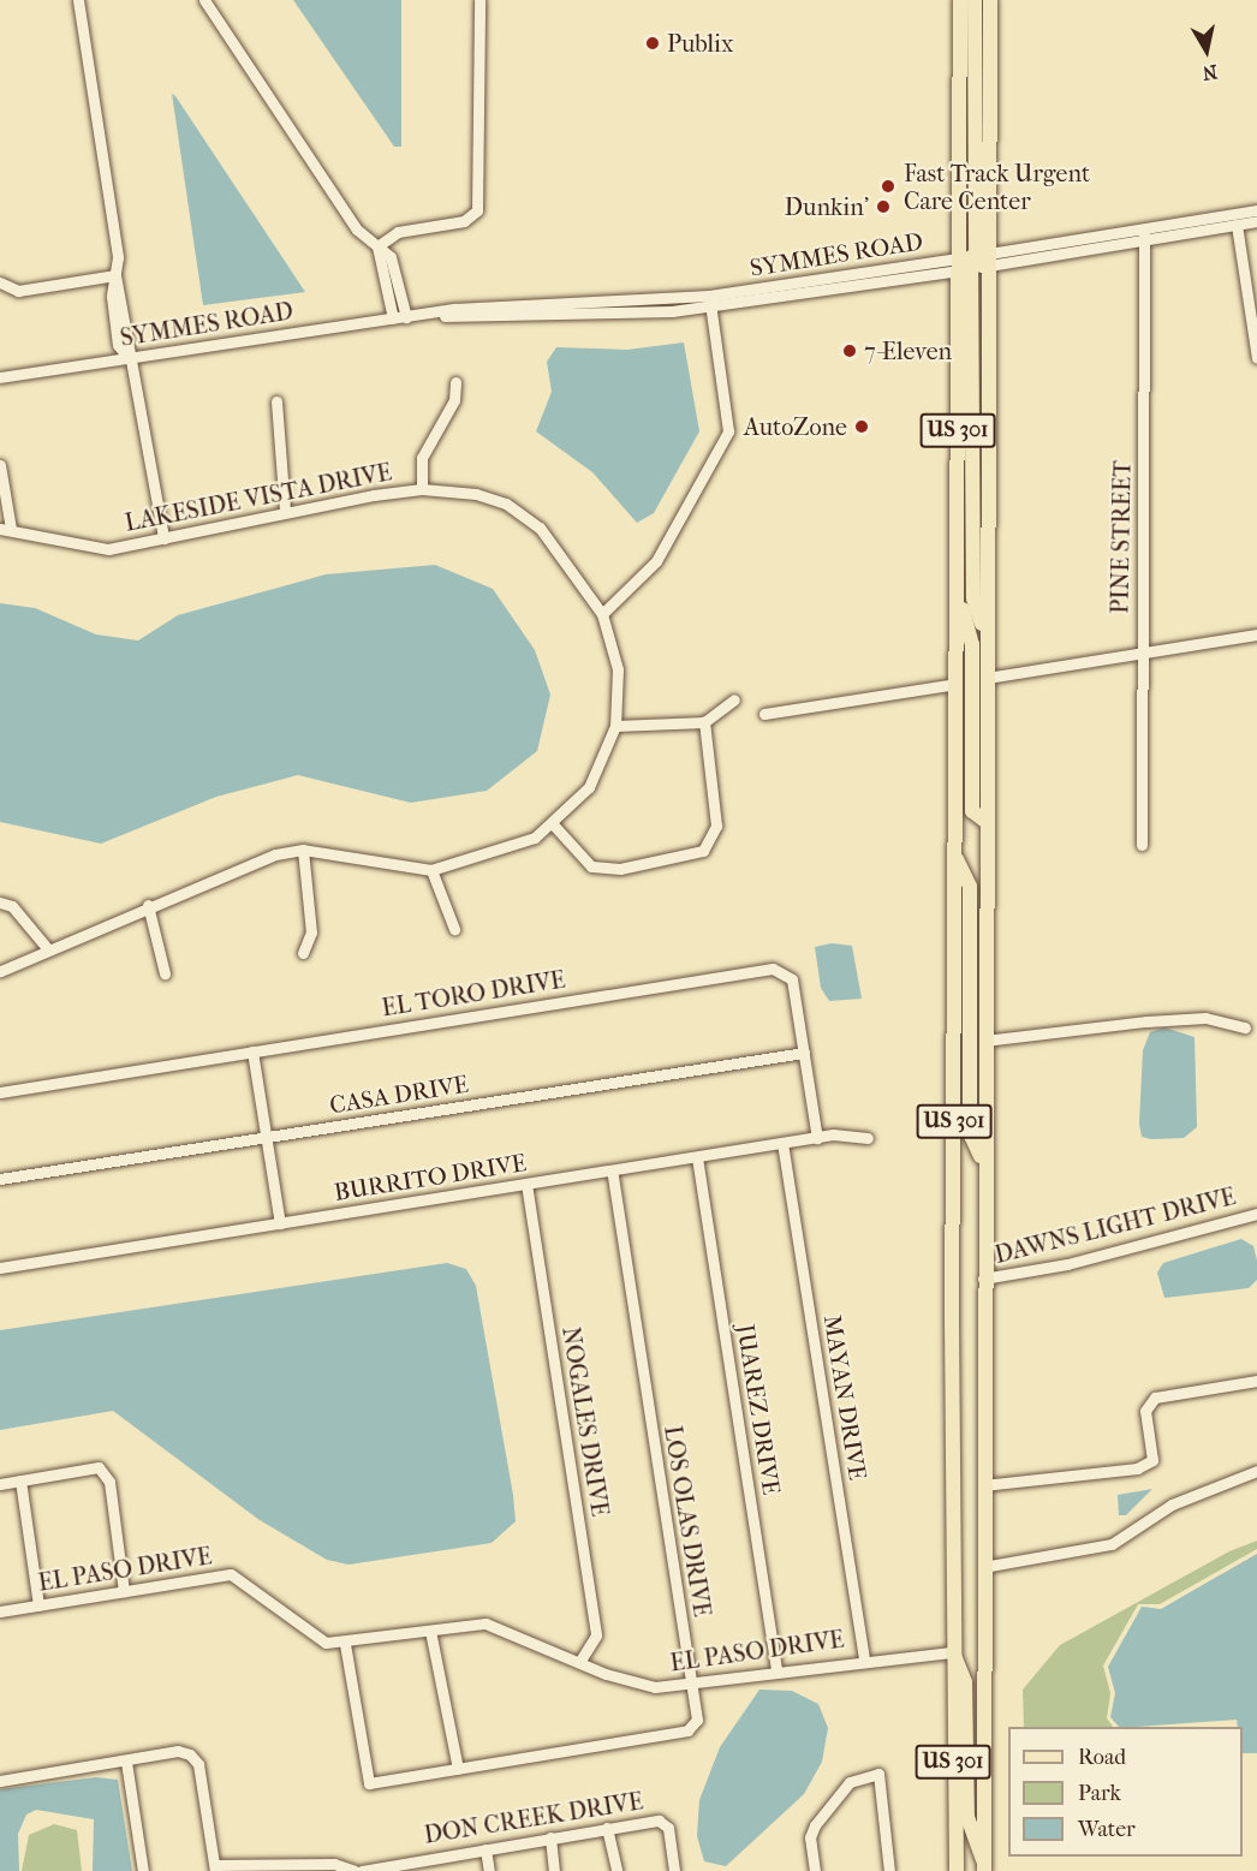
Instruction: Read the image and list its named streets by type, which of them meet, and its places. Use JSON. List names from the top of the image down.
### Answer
{
  "streets": {
    "main road": ["US 301"],
    "street": [
      "SYMMES ROAD",
      "LAKESIDE VISTA DRIVE",
      "PINE STREET",
      "EL TORO DRIVE",
      "CASA DRIVE",
      "BURRITO DRIVE",
      "DAWNS LIGHT DRIVE",
      "MAYAN DRIVE",
      "JUAREZ DRIVE",
      "NOGALES DRIVE",
      "LOS OLAS DRIVE",
      "EL PASO DRIVE",
      "DON CREEK DRIVE"
    ]
  },
  "crossings": [
    ["SYMMES ROAD", "US 301"],
    ["SYMMES ROAD", "PINE STREET"],
    ["US 301", "DAWNS LIGHT DRIVE"],
    ["US 301", "EL PASO DRIVE"],
    ["EL TORO DRIVE", "CASA DRIVE"],
    ["EL TORO DRIVE", "BURRITO DRIVE"],
    ["BURRITO DRIVE", "MAYAN DRIVE"],
    ["BURRITO DRIVE", "JUAREZ DRIVE"],
    ["BURRITO DRIVE", "NOGALES DRIVE"],
    ["BURRITO DRIVE", "LOS OLAS DRIVE"],
    ["MAYAN DRIVE", "EL PASO DRIVE"],
    ["JUAREZ DRIVE", "EL PASO DRIVE"],
    ["NOGALES DRIVE", "EL PASO DRIVE"],
    ["LOS OLAS DRIVE", "EL PASO DRIVE"]
  ],
  "places": [
    "Publix",
    "Fast Track Urgent Care Center",
    "Dunkin'",
    "7-Eleven",
    "AutoZone"
  ],
  "legend": ["Road", "Park", "Water"],
  "north": "bottom"
}
